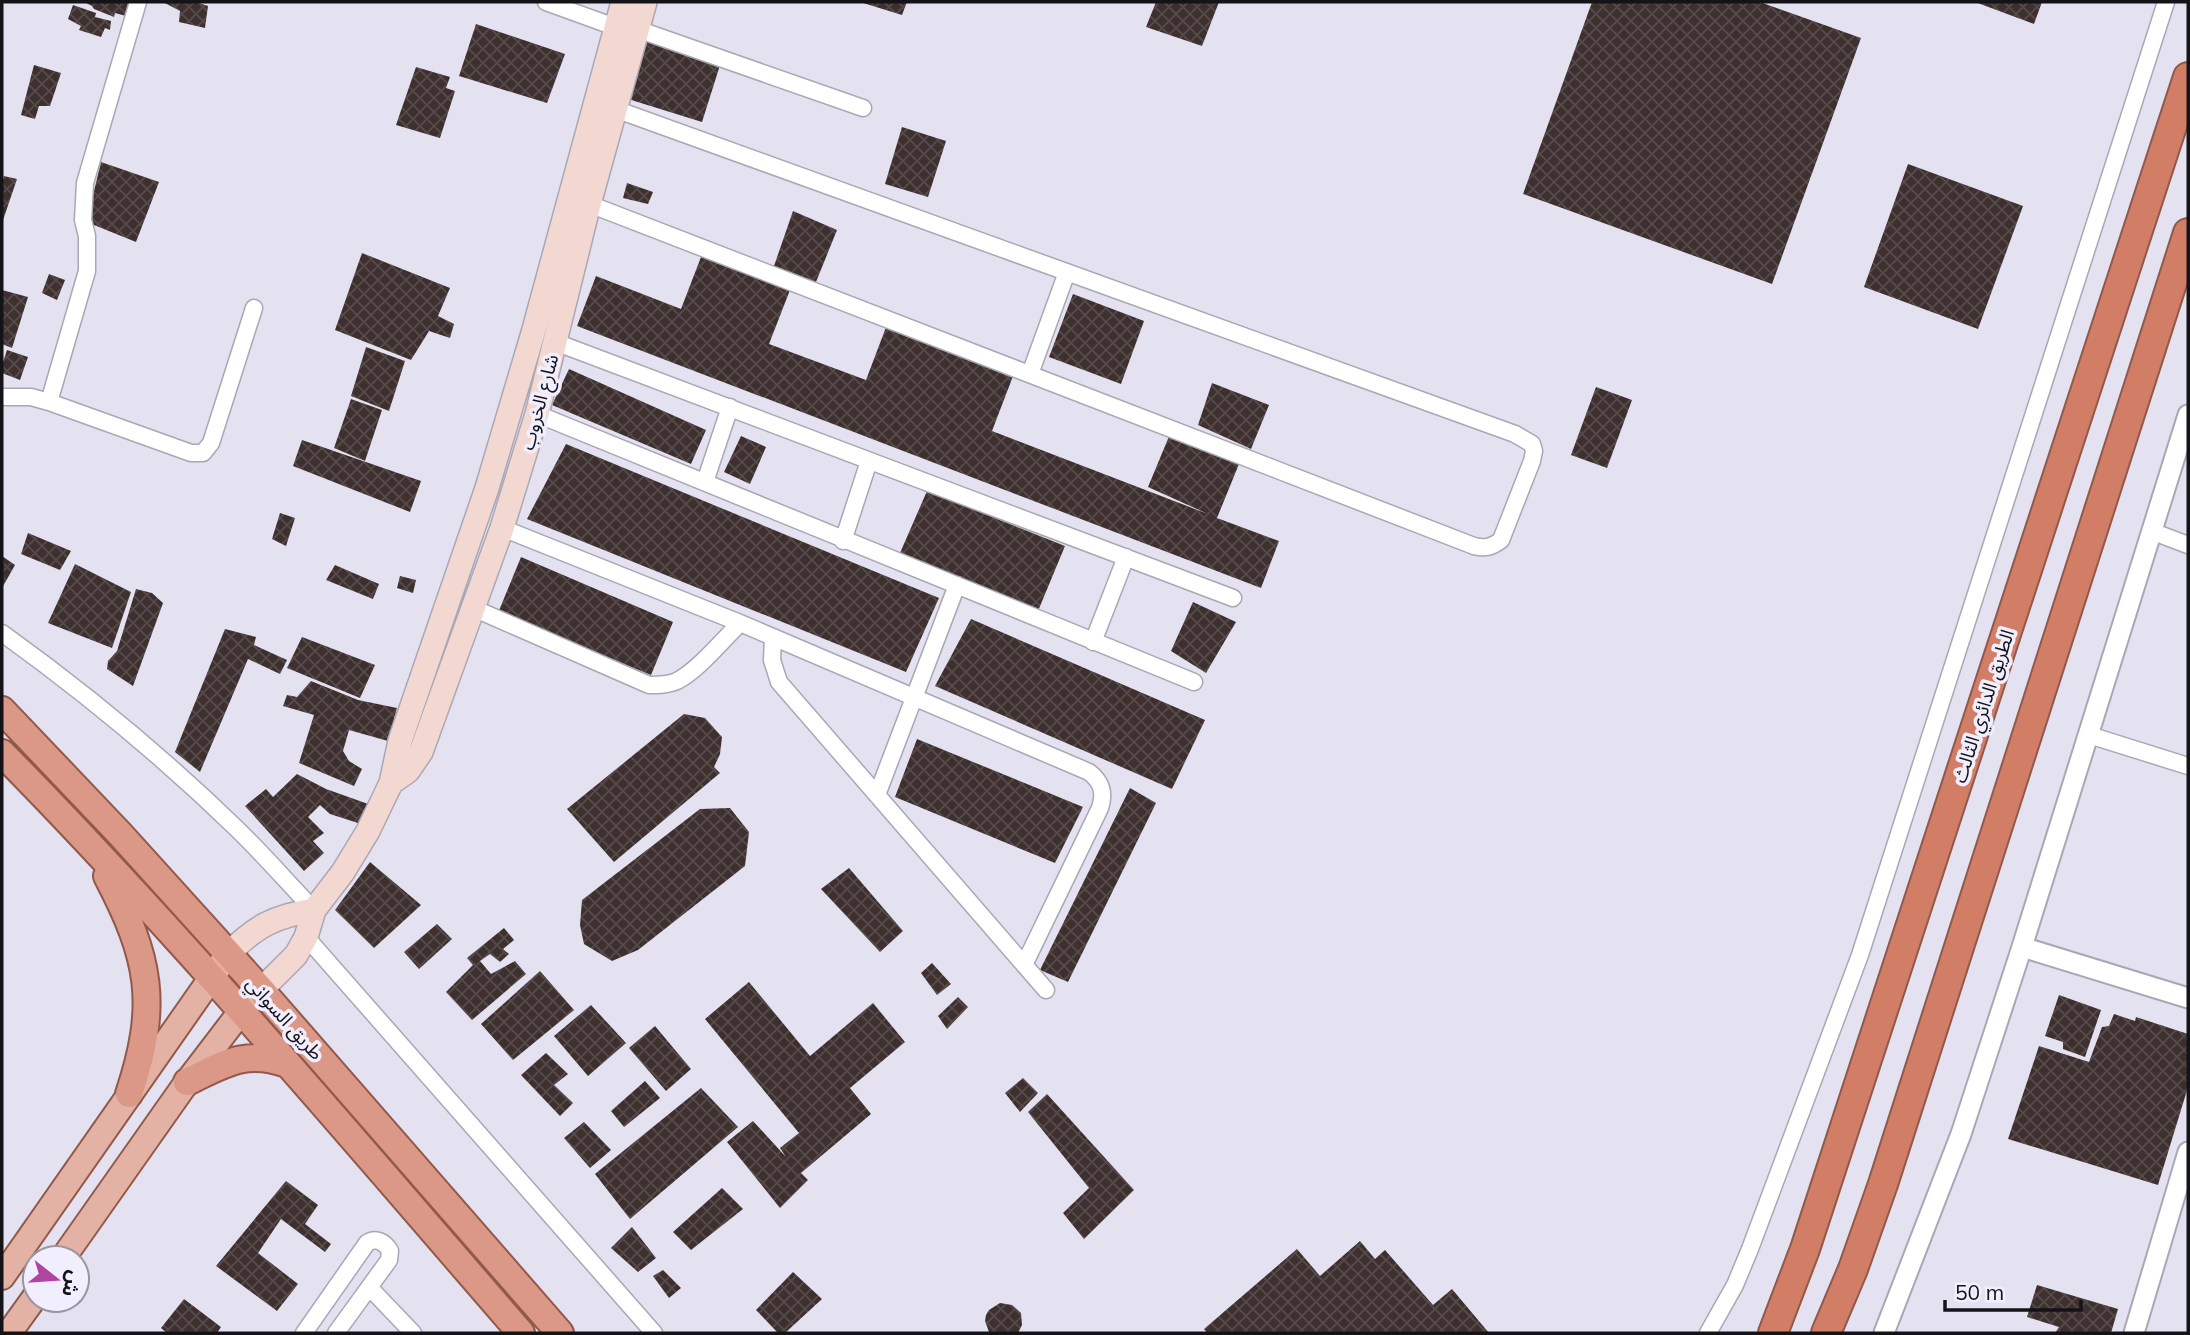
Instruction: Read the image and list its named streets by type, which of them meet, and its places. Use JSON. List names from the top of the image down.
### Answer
{
  "streets": {
    "highway": ["الطريق الدائري الثالث", "طريق السواني"],
    "main road": ["شارع الخروب"]
  },
  "crossings": [
    ["شارع الخروب", "طريق السواني"]
  ],
  "scale_bar": "50 m",
  "north": "right"
}
